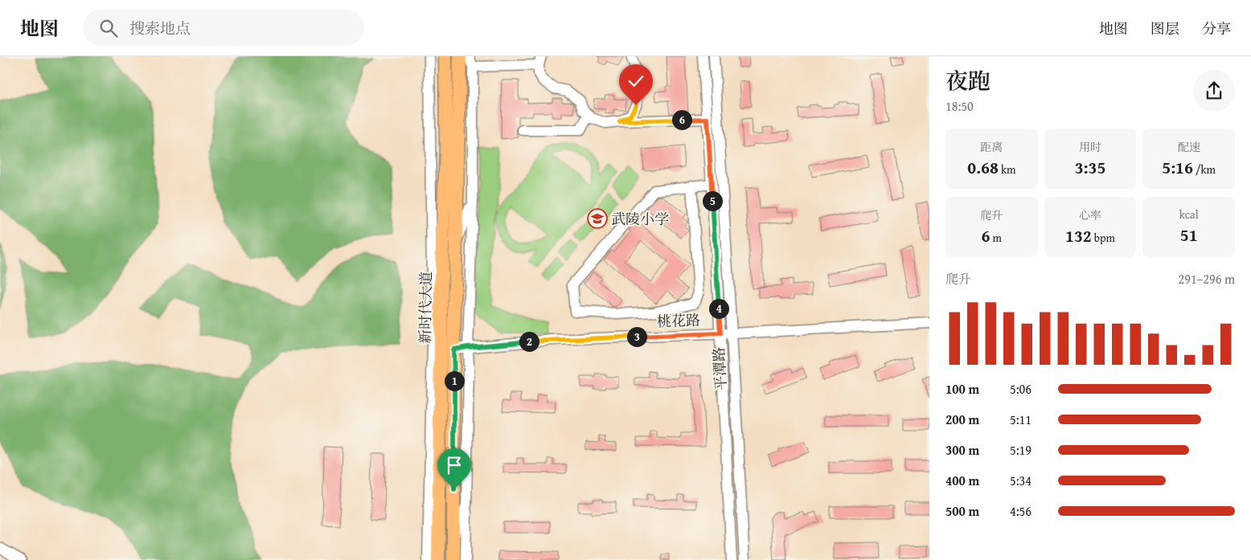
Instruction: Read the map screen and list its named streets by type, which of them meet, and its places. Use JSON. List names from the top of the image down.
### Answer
{
  "streets": {
    "main road": ["新时代大道"],
    "street": ["桃花路", "平潭路"]
  },
  "crossings": [
    ["新时代大道", "桃花路"],
    ["桃花路", "平潭路"]
  ],
  "places": {
    "school or university": ["武陵小学"]
  },
  "page": {
    "header": "地图",
    "search": "搜索地点",
    "nav": ["地图", "图层", "分享"],
    "heading": ["夜跑", "18:50"],
    "pins": [
      "6",
      "5",
      "4",
      "3",
      "2",
      "1"
    ],
    "stats": [
      ["距离", "0.68 km"],
      ["用时", "3:35"],
      ["配速", "5:16 /km"],
      ["爬升", "6 m"],
      ["心率", "132 bpm"],
      ["kcal", "51"]
    ],
    "chart": ["爬升", "291–296 m"],
    "list": [
      {
        "name": "100 m",
        "note": "5:06"
      },
      {
        "name": "200 m",
        "note": "5:11"
      },
      {
        "name": "300 m",
        "note": "5:19"
      },
      {
        "name": "400 m",
        "note": "5:34"
      },
      {
        "name": "500 m",
        "note": "4:56"
      }
    ]
  }
}
